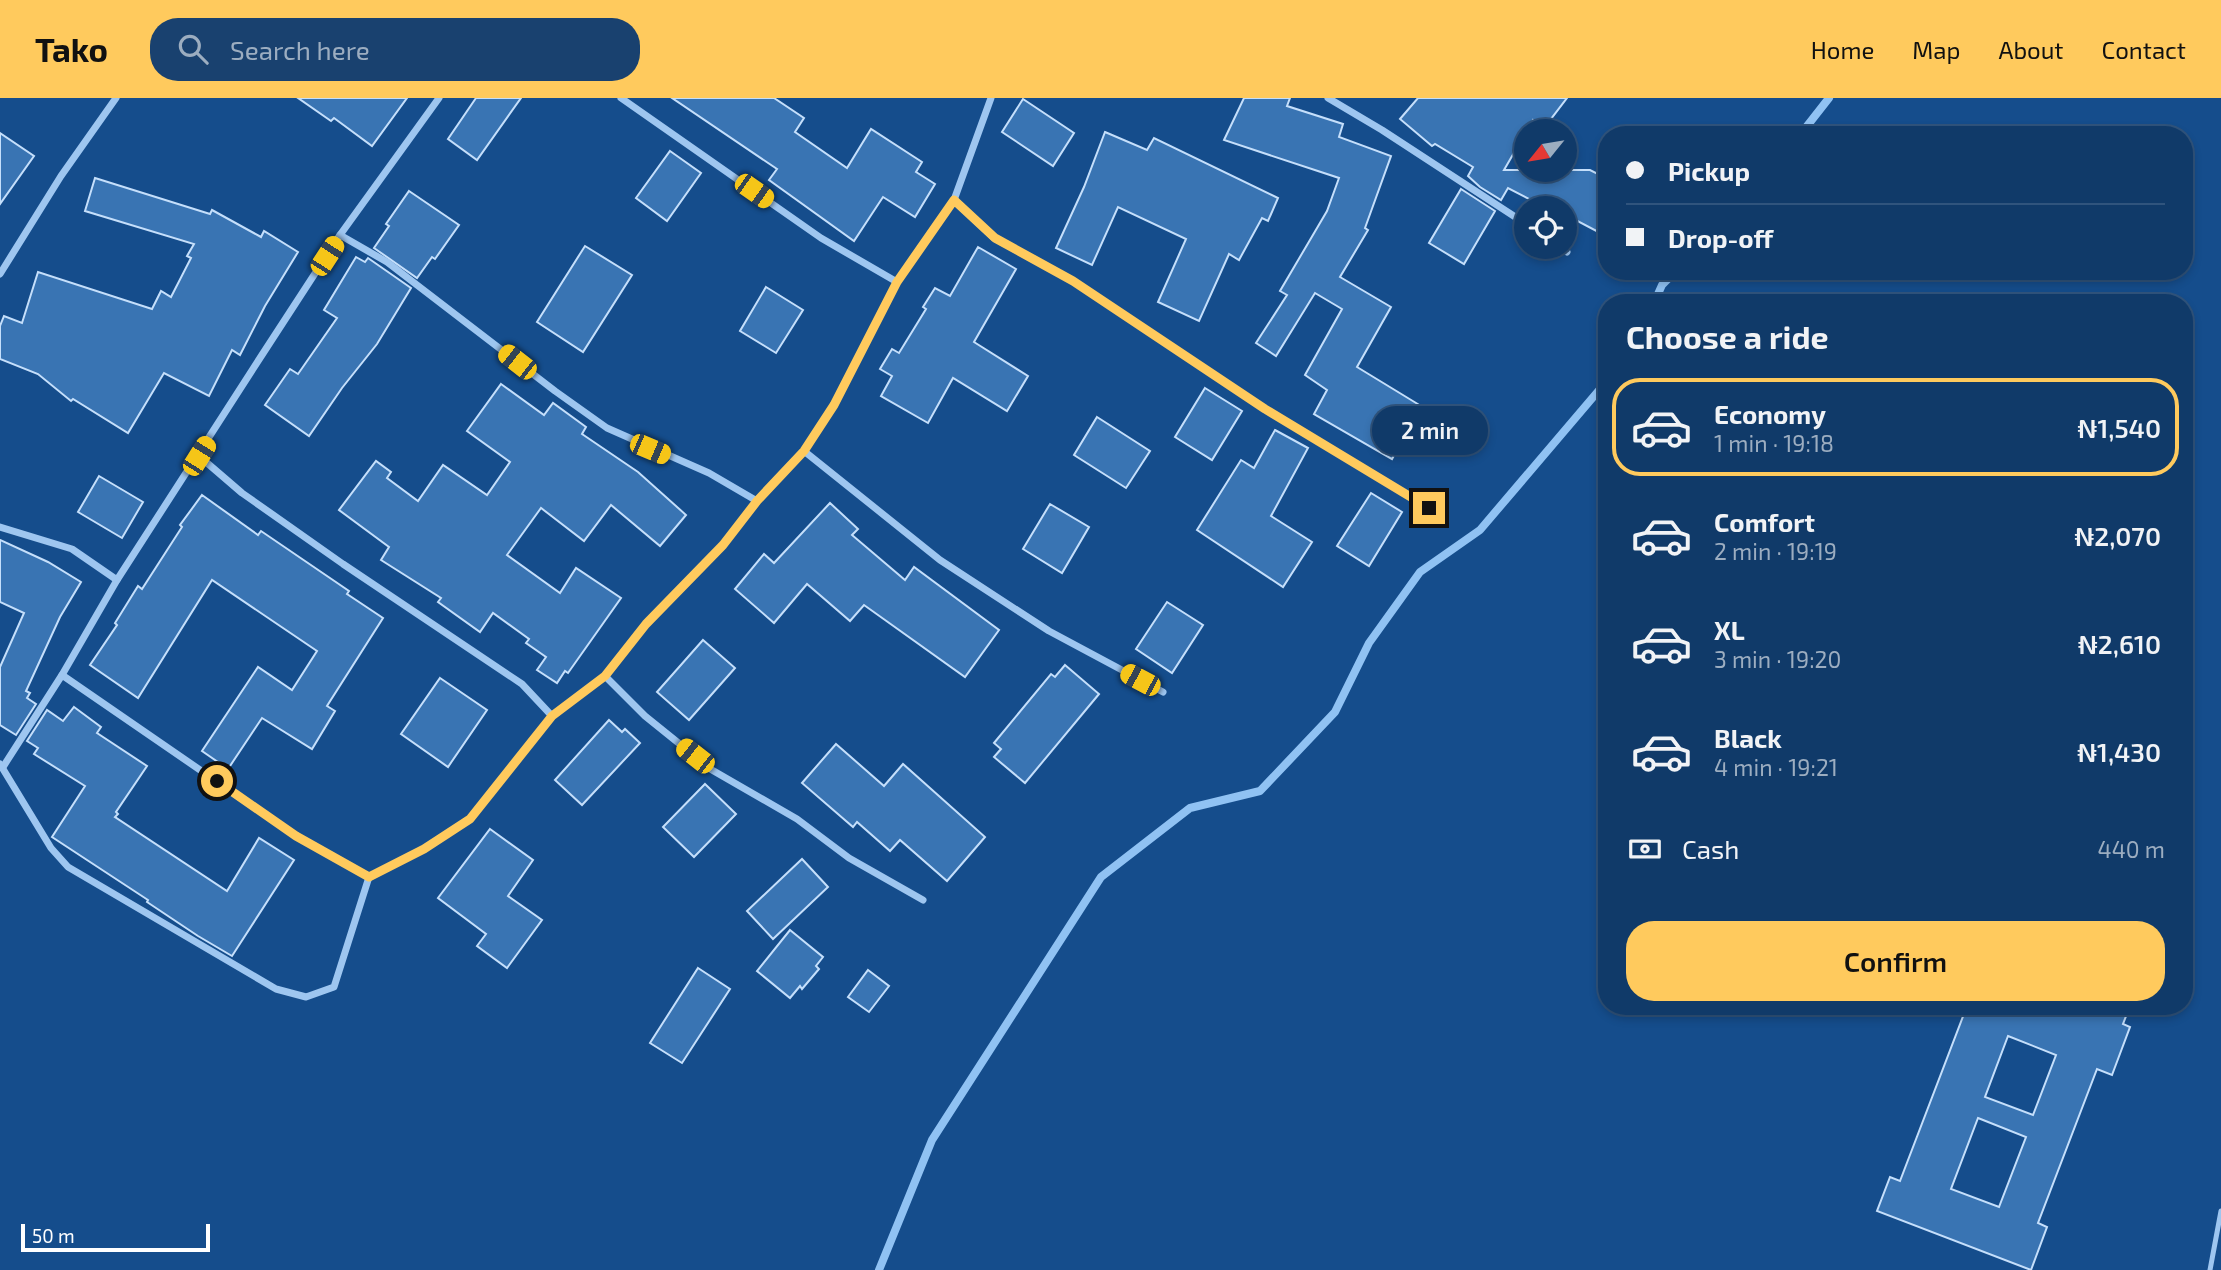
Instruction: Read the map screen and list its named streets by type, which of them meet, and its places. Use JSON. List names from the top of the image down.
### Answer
{
  "scale_bar": "50 m",
  "north": "bottom left",
  "page": {
    "header": "Tako",
    "search": "Search here",
    "nav": [
      "Home",
      "Map",
      "About",
      "Contact"
    ],
    "banner": ["Pickup", "Drop-off"],
    "heading": "Choose a ride",
    "list": [
      {
        "name": "Economy",
        "note": "1 min · 19:18",
        "value": "₦1,540"
      },
      {
        "name": "Comfort",
        "note": "2 min · 19:19",
        "value": "₦2,070"
      },
      {
        "name": "XL",
        "note": "3 min · 19:20",
        "value": "₦2,610"
      },
      {
        "name": "Black",
        "note": "4 min · 19:21",
        "value": "₦1,430"
      }
    ],
    "bubble": "2 min",
    "pay": ["Cash", "440 m"],
    "buttons": "Confirm",
    "scale": "50 m"
  }
}
